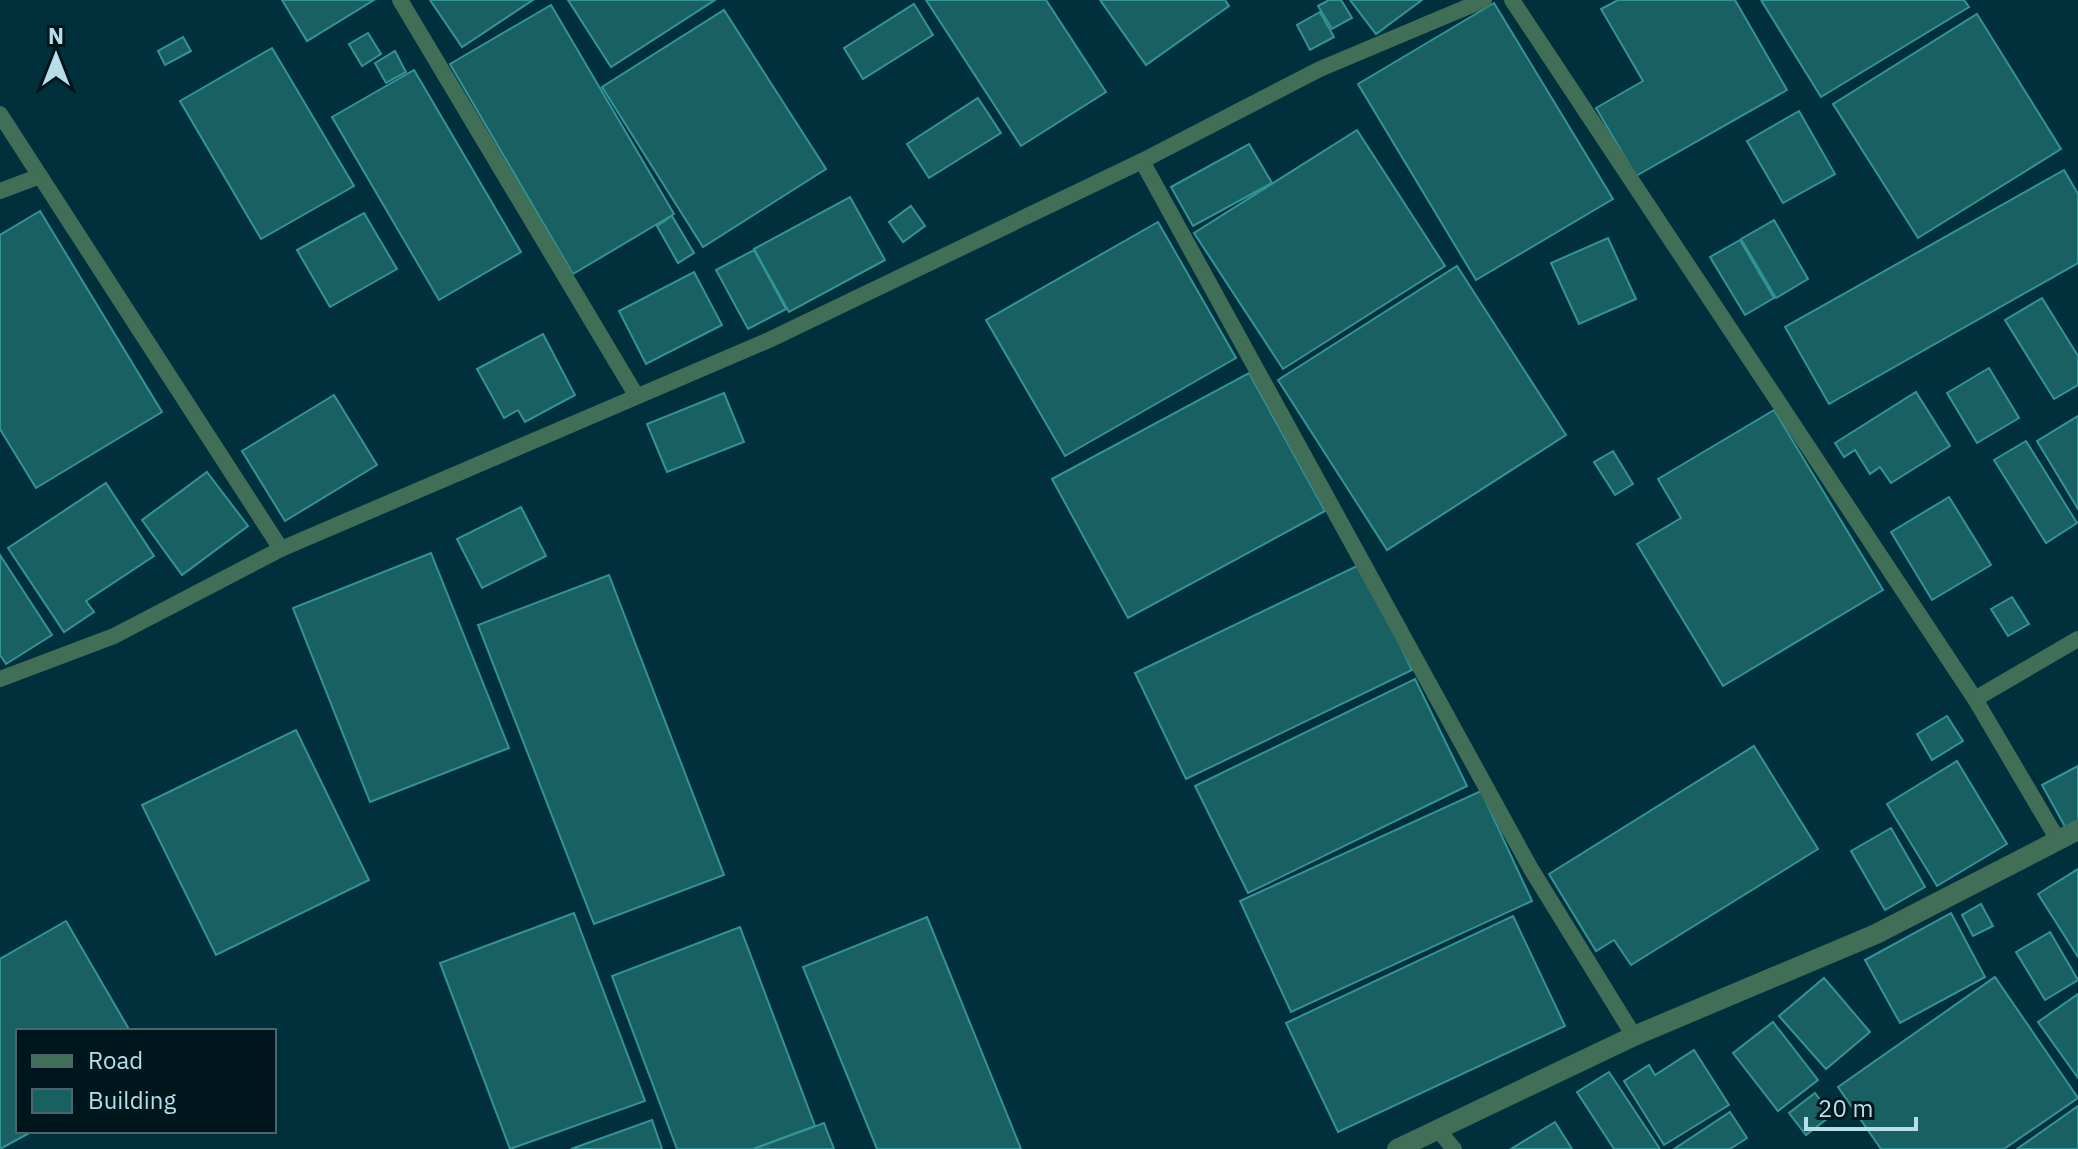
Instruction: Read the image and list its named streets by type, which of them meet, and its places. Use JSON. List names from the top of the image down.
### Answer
{
  "legend": ["Road", "Building"],
  "scale_bar": "20 m",
  "north": "top"
}
